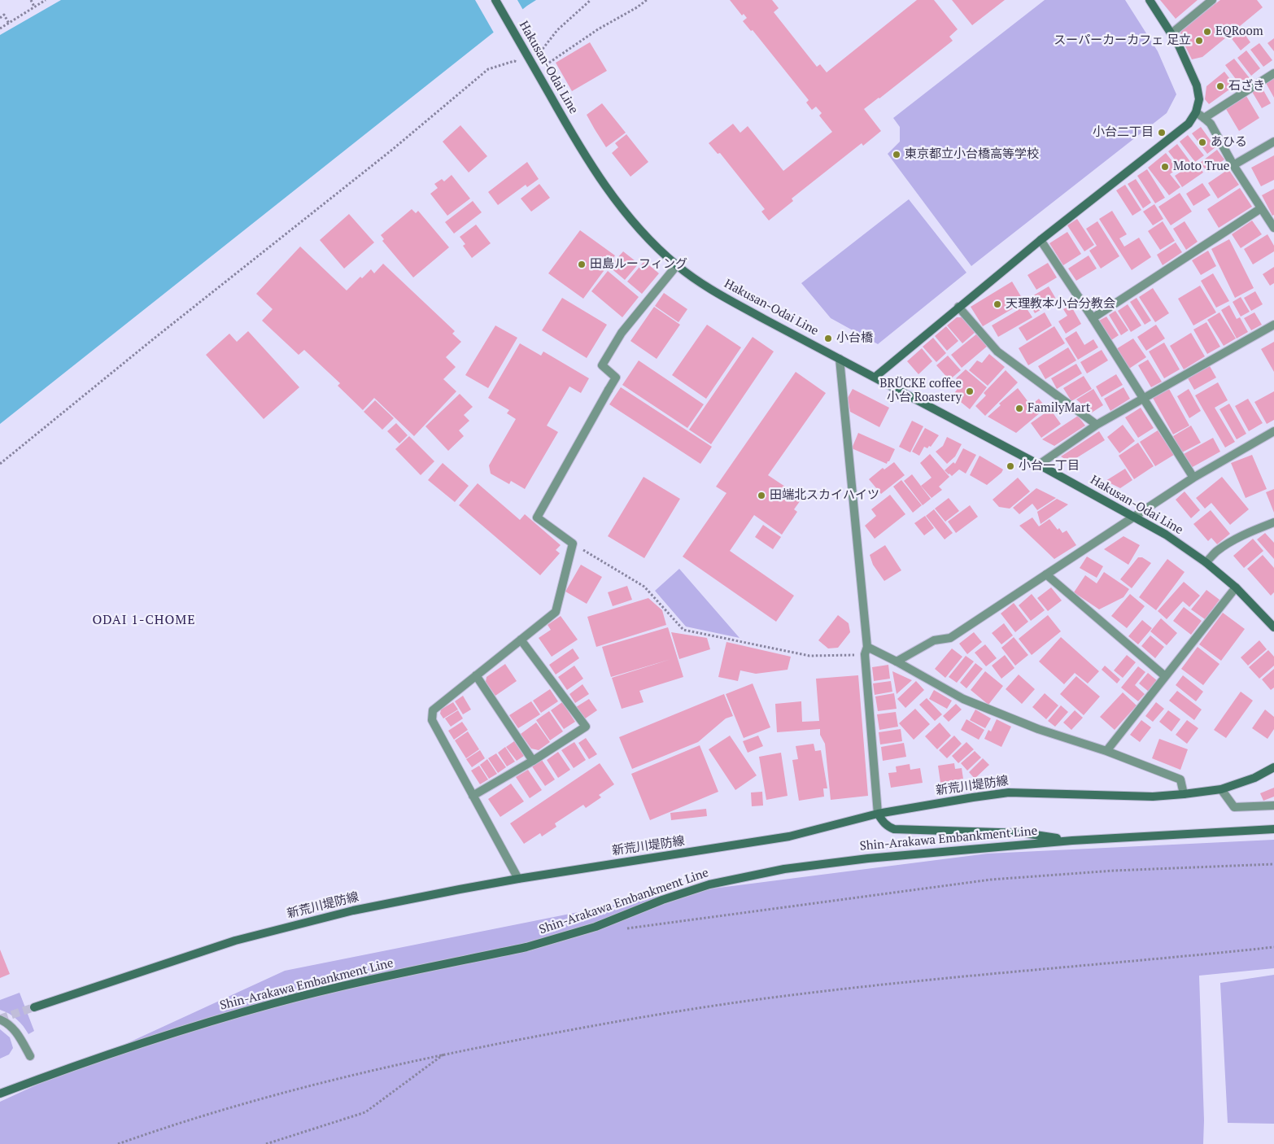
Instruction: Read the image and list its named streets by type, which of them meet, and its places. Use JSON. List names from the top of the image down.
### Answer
{
  "streets": {
    "main road": ["Hakusan-Odai Line", "新荒川堤防線", "Shin-Arakawa Embankment Line"]
  },
  "districts": ["ODAI 1-CHOME"],
  "places": [
    "EQRoom",
    "スーパーカーカフェ 足立",
    "石ざき",
    "小台二丁目",
    "あひる",
    "東京都立小台橋高等学校",
    "Moto True",
    "田島ルーフィング",
    "天理教本小台分教会",
    "小台橋",
    "BRÜCKE coffee 小台 Roastery",
    "FamilyMart",
    "小台一丁目",
    "田端北スカイハイツ"
  ]
}
